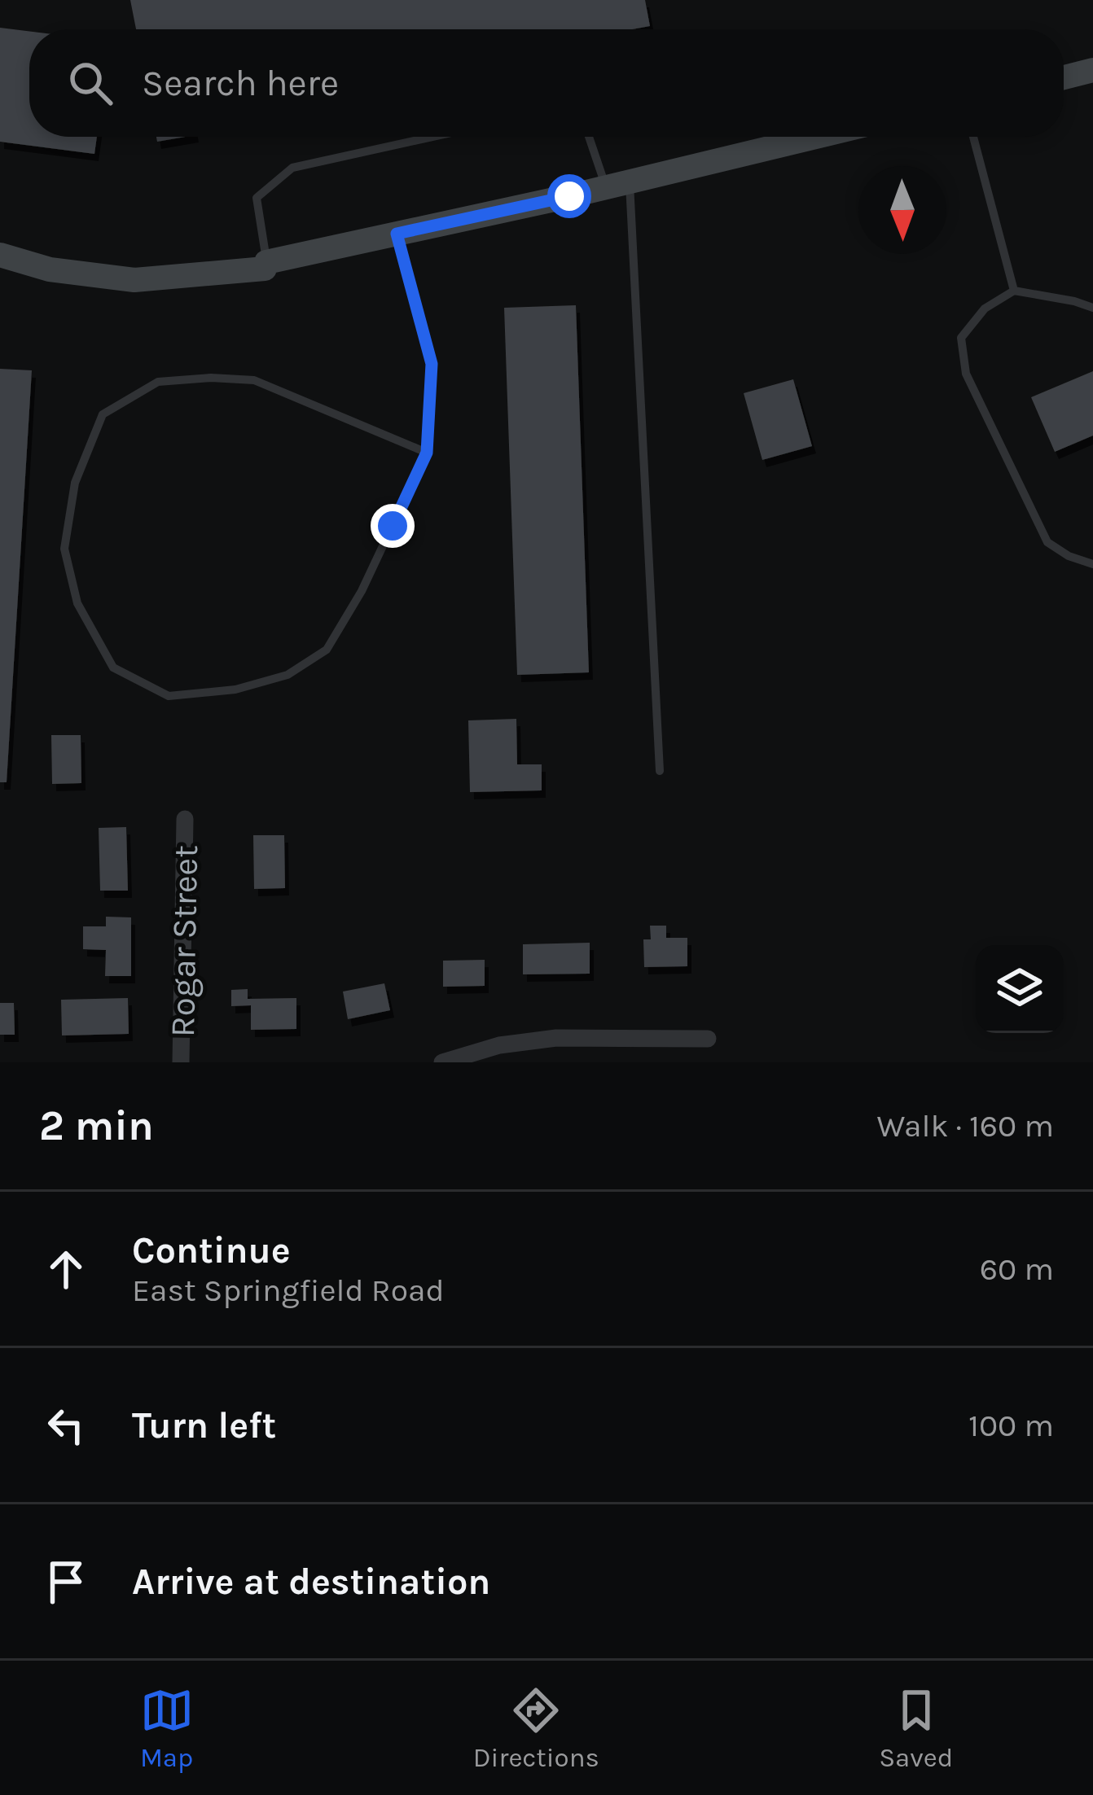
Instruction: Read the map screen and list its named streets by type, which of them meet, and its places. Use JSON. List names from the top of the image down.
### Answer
{
  "streets": {
    "street": ["Rogar Street"]
  },
  "north": "bottom",
  "page": {
    "search": "Search here",
    "heading": ["2 min", "Walk · 160 m"],
    "list": [
      ["Continue", "East Springfield Road", "60 m"],
      ["Turn left", "100 m"],
      "Arrive at destination"
    ],
    "nav": ["Map", "Directions", "Saved"]
  }
}
